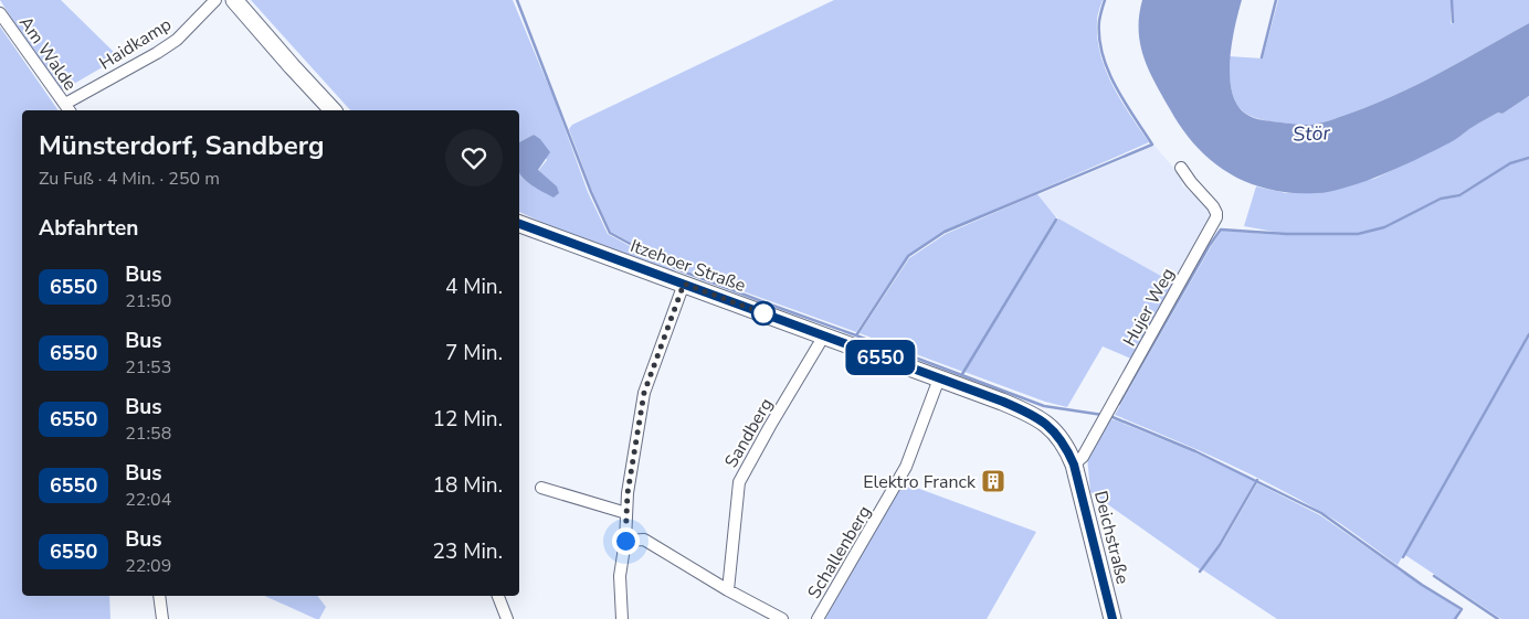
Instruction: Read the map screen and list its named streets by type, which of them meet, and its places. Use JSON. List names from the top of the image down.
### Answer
{
  "streets": {
    "street": [
      "Haidkamp",
      "Am Walde",
      "Itzehoer Straße",
      "Hujer Weg",
      "Sandberg",
      "Deichstraße",
      "Schallenberg"
    ]
  },
  "crossings": [
    ["Haidkamp", "Am Walde"],
    ["Itzehoer Straße", "Hujer Weg"],
    ["Itzehoer Straße", "Sandberg"],
    ["Itzehoer Straße", "Deichstraße"],
    ["Itzehoer Straße", "Schallenberg"],
    ["Hujer Weg", "Deichstraße"]
  ],
  "water": ["Stör"],
  "places": {
    "building": ["Elektro Franck"]
  },
  "lines": ["bus line 6550"],
  "page": {
    "on_map": "6550",
    "heading": [
      ["Münsterdorf, Sandberg", "Zu Fuß · 4 Min. · 250 m"],
      "Abfahrten"
    ],
    "list": [
      {
        "mark": "6550",
        "name": "Bus",
        "note": "21:50",
        "value": "4 Min."
      },
      {
        "mark": "6550",
        "name": "Bus",
        "note": "21:53",
        "value": "7 Min."
      },
      {
        "mark": "6550",
        "name": "Bus",
        "note": "21:58",
        "value": "12 Min."
      },
      {
        "mark": "6550",
        "name": "Bus",
        "note": "22:04",
        "value": "18 Min."
      },
      {
        "mark": "6550",
        "name": "Bus",
        "note": "22:09",
        "value": "23 Min."
      }
    ]
  }
}
